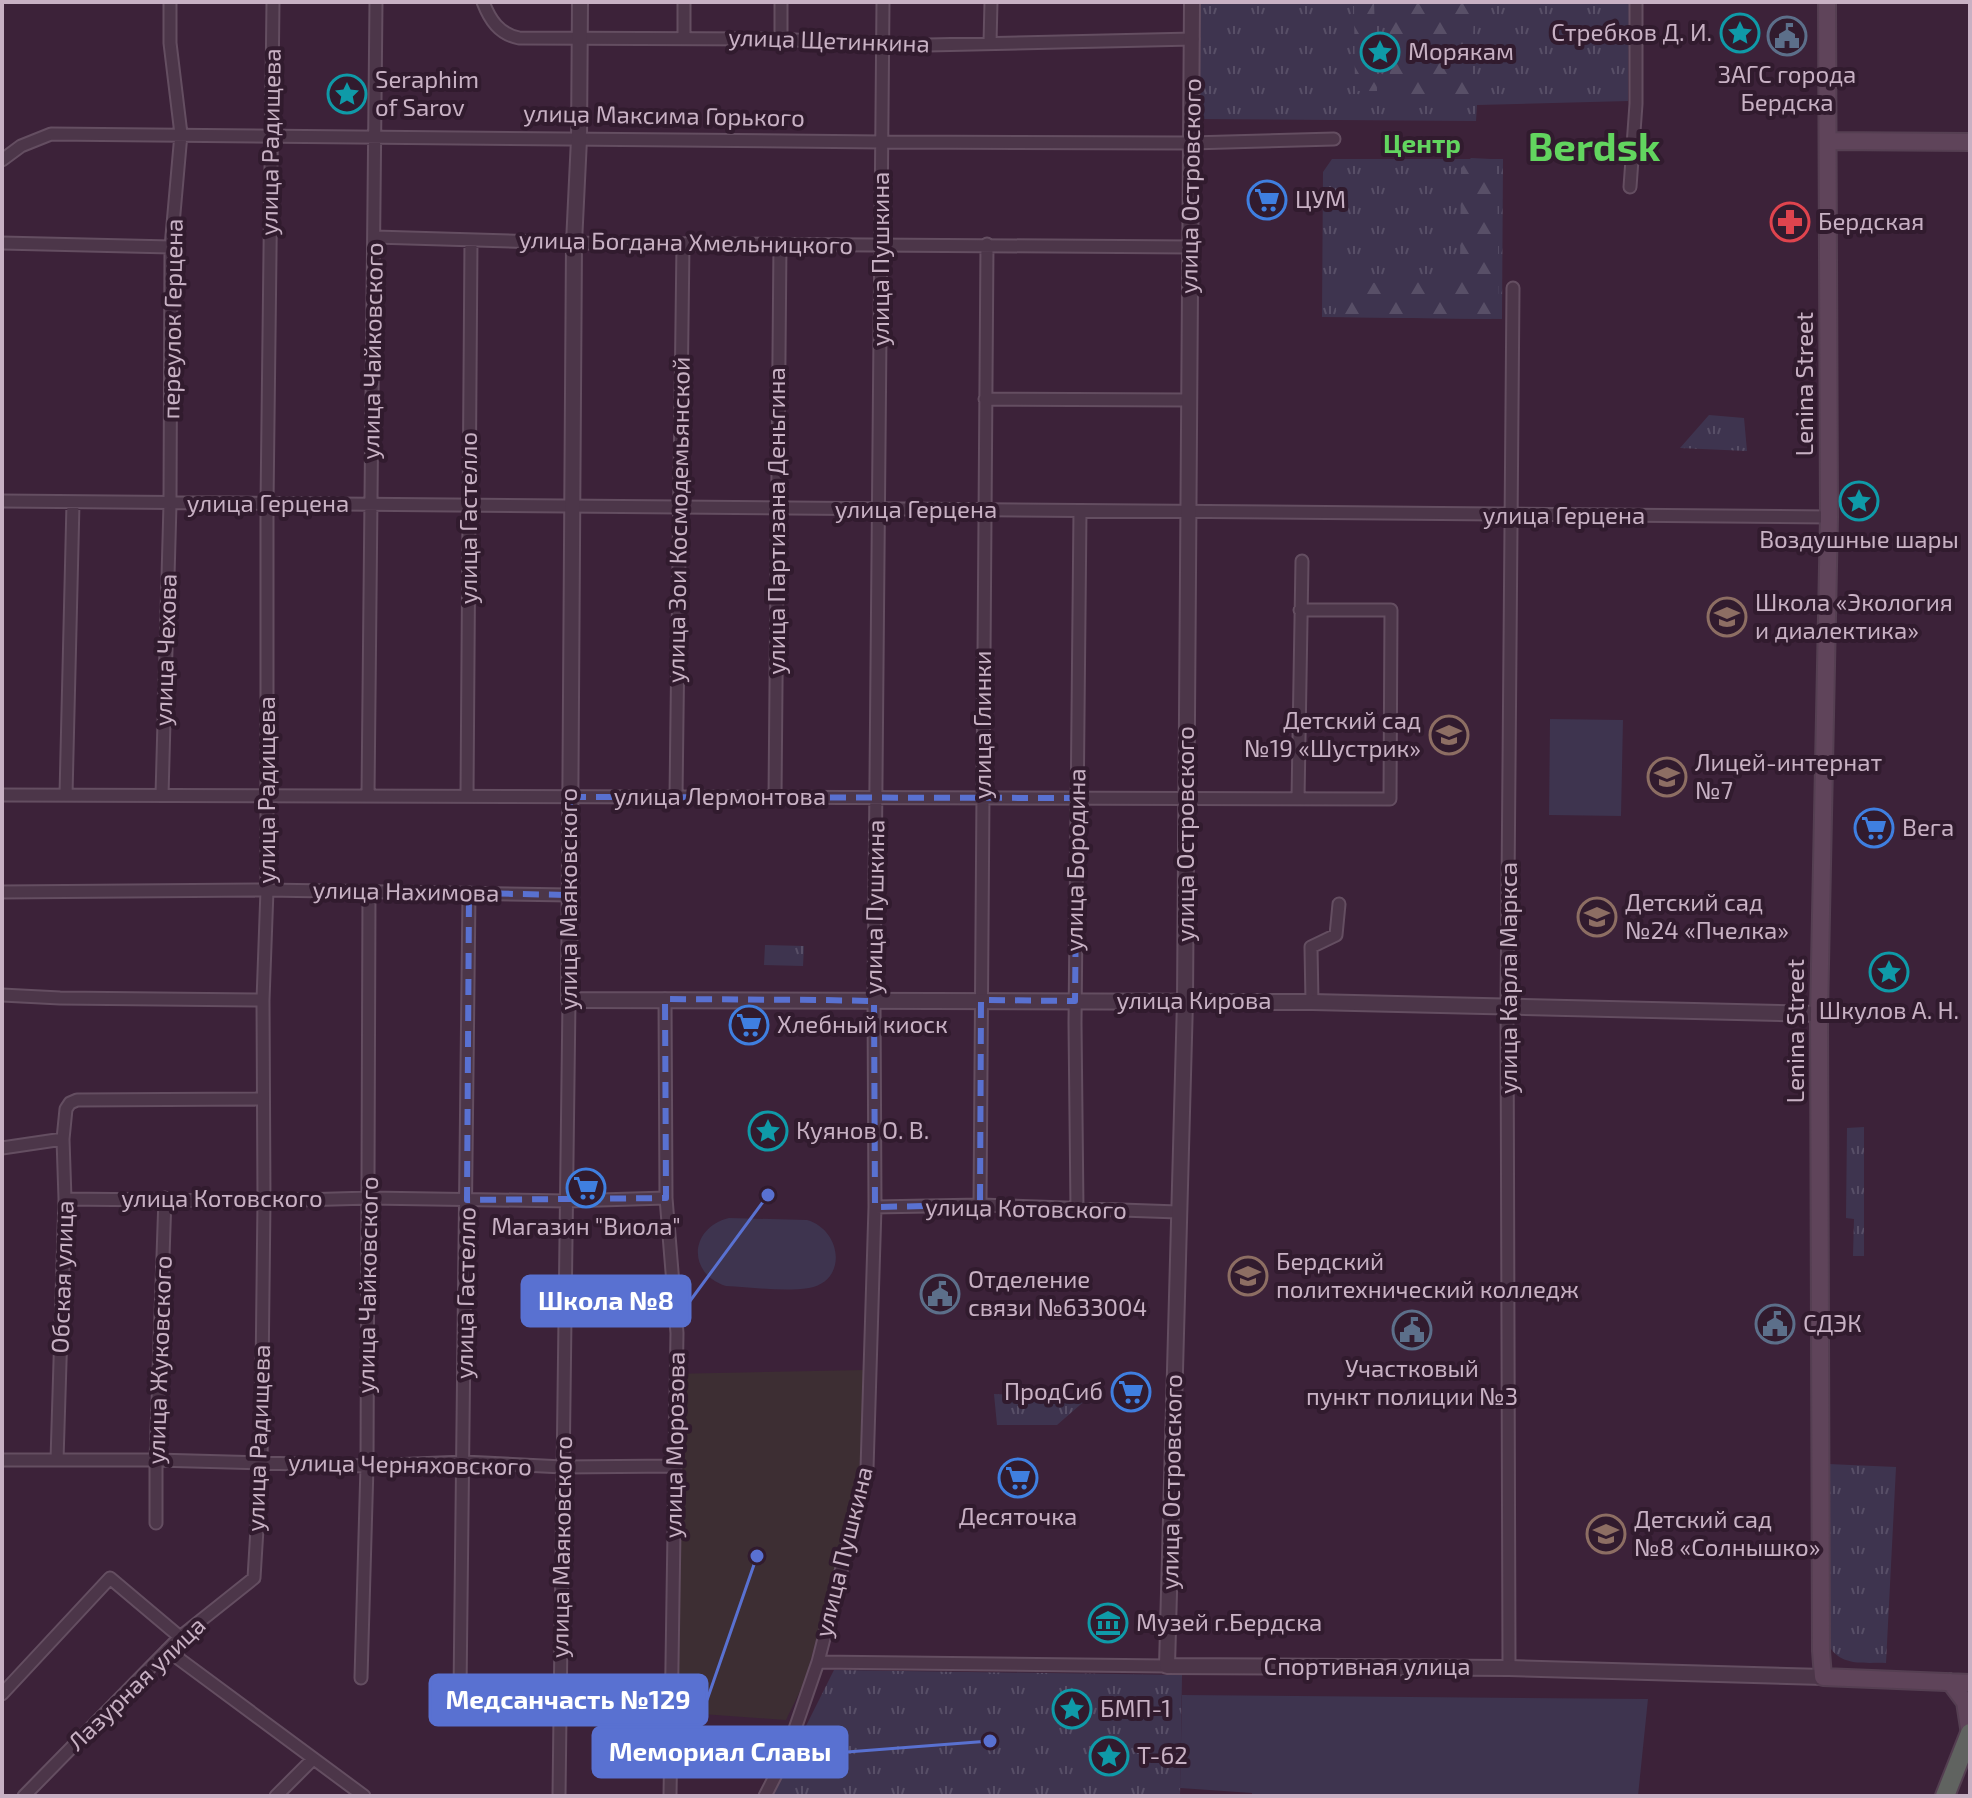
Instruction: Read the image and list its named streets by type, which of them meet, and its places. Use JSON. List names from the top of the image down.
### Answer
{
  "streets": {
    "main road": ["Lenina Street"],
    "street": [
      "улица Щетинкина",
      "улица Максима Горького",
      "улица Радищева",
      "улица Островского",
      "улица Богдана Хмельницкого",
      "улица Пушкина",
      "переулок Герцена",
      "улица Чайковского",
      "улица Герцена",
      "улица Гастелло",
      "улица Зои Космодемьянской",
      "улица Партизана Деньгина",
      "улица Чехова",
      "улица Глинки",
      "улица Лермонтова",
      "улица Бородина",
      "улица Нахимова",
      "улица Маяковского",
      "улица Карла Маркса",
      "улица Кирова",
      "улица Котовского",
      "Обская улица",
      "улица Жуковского",
      "улица Морозова",
      "улица Черняховского",
      "Спортивная улица",
      "Лазурная улица"
    ]
  },
  "crossings": [
    ["улица Щетинкина", "улица Островского"],
    ["улица Щетинкина", "улица Пушкина"],
    ["улица Щетинкина", "улица Маяковского"],
    ["улица Максима Горького", "улица Радищева"],
    ["улица Максима Горького", "улица Островского"],
    ["улица Максима Горького", "улица Пушкина"],
    ["улица Максима Горького", "переулок Герцена"],
    ["улица Максима Горького", "улица Чайковского"],
    ["улица Максима Горького", "улица Маяковского"],
    ["улица Радищева", "улица Герцена"],
    ["улица Радищева", "улица Лермонтова"],
    ["улица Радищева", "улица Нахимова"],
    ["улица Радищева", "улица Котовского"],
    ["улица Радищева", "Обская улица"],
    ["улица Радищева", "улица Черняховского"],
    ["улица Радищева", "Лазурная улица"],
    ["улица Островского", "улица Богдана Хмельницкого"],
    ["улица Островского", "улица Герцена"],
    ["улица Островского", "улица Лермонтова"],
    ["улица Островского", "улица Кирова"],
    ["улица Островского", "улица Котовского"],
    ["улица Островского", "Спортивная улица"],
    ["улица Богдана Хмельницкого", "улица Пушкина"],
    ["улица Богдана Хмельницкого", "улица Чайковского"],
    ["улица Богдана Хмельницкого", "улица Гастелло"],
    ["улица Богдана Хмельницкого", "улица Зои Космодемьянской"],
    ["улица Богдана Хмельницкого", "улица Партизана Деньгина"],
    ["улица Богдана Хмельницкого", "улица Глинки"],
    ["улица Богдана Хмельницкого", "улица Маяковского"],
    ["улица Пушкина", "улица Герцена"],
    ["улица Пушкина", "улица Лермонтова"],
    ["улица Пушкина", "улица Кирова"],
    ["улица Пушкина", "улица Котовского"],
    ["улица Пушкина", "Спортивная улица"],
    ["переулок Герцена", "улица Герцена"],
    ["переулок Герцена", "улица Чехова"],
    ["улица Чайковского", "улица Герцена"],
    ["улица Чайковского", "улица Лермонтова"],
    ["улица Чайковского", "улица Нахимова"],
    ["улица Чайковского", "улица Котовского"],
    ["улица Чайковского", "улица Черняховского"],
    ["Lenina Street", "улица Герцена"],
    ["Lenina Street", "улица Кирова"],
    ["Lenina Street", "Спортивная улица"],
    ["улица Герцена", "улица Гастелло"],
    ["улица Герцена", "улица Зои Космодемьянской"],
    ["улица Герцена", "улица Партизана Деньгина"],
    ["улица Герцена", "улица Чехова"],
    ["улица Герцена", "улица Глинки"],
    ["улица Герцена", "улица Бородина"],
    ["улица Герцена", "улица Маяковского"],
    ["улица Герцена", "улица Карла Маркса"],
    ["улица Гастелло", "улица Лермонтова"],
    ["улица Гастелло", "улица Нахимова"],
    ["улица Гастелло", "улица Маяковского"],
    ["улица Гастелло", "улица Котовского"],
    ["улица Гастелло", "улица Черняховского"],
    ["улица Зои Космодемьянской", "улица Лермонтова"],
    ["улица Партизана Деньгина", "улица Лермонтова"],
    ["улица Чехова", "улица Лермонтова"],
    ["улица Глинки", "улица Лермонтова"],
    ["улица Глинки", "улица Кирова"],
    ["улица Глинки", "улица Котовского"],
    ["улица Лермонтова", "улица Бородина"],
    ["улица Лермонтова", "улица Маяковского"],
    ["улица Бородина", "улица Кирова"],
    ["улица Бородина", "улица Котовского"],
    ["улица Нахимова", "улица Маяковского"],
    ["улица Маяковского", "улица Кирова"],
    ["улица Маяковского", "улица Котовского"],
    ["улица Маяковского", "улица Черняховского"],
    ["улица Карла Маркса", "улица Кирова"],
    ["улица Карла Маркса", "Спортивная улица"],
    ["улица Кирова", "улица Морозова"],
    ["улица Котовского", "Обская улица"],
    ["улица Котовского", "улица Жуковского"],
    ["улица Котовского", "улица Морозова"],
    ["Обская улица", "улица Черняховского"],
    ["улица Жуковского", "улица Черняховского"],
    ["улица Морозова", "улица Черняховского"]
  ],
  "districts": ["Центр", "Berdsk"],
  "places": {
    "place": [
      "Стребков Д. И.",
      "Морякам",
      "Seraphim of Sarov",
      "Воздушные шары",
      "Шкулов А. Н.",
      "Куянов О. В.",
      "БМП-1",
      "Т-62"
    ],
    "public building": [
      "ЗАГС города Бердска",
      "Отделение связи №633004",
      "СДЭК",
      "Участковый пункт полиции №3"
    ],
    "supermarket": [
      "ЦУМ",
      "Вега",
      "Хлебный киоск",
      "Магазин \"Виола\"",
      "ПродСиб",
      "Десяточка"
    ],
    "pharmacy": ["Бердская"],
    "school or university": [
      "Школа «Экология и диалектика»",
      "Детский сад №19 «Шустрик»",
      "Лицей-интернат №7",
      "Детский сад №24 «Пчелка»",
      "Бердский политехнический колледж",
      "Детский сад №8 «Солнышко»"
    ],
    "other": ["Школа №8", "Медсанчасть №129", "Мемориал Славы"],
    "museum": ["Музей г.Бердска"]
  }
}
